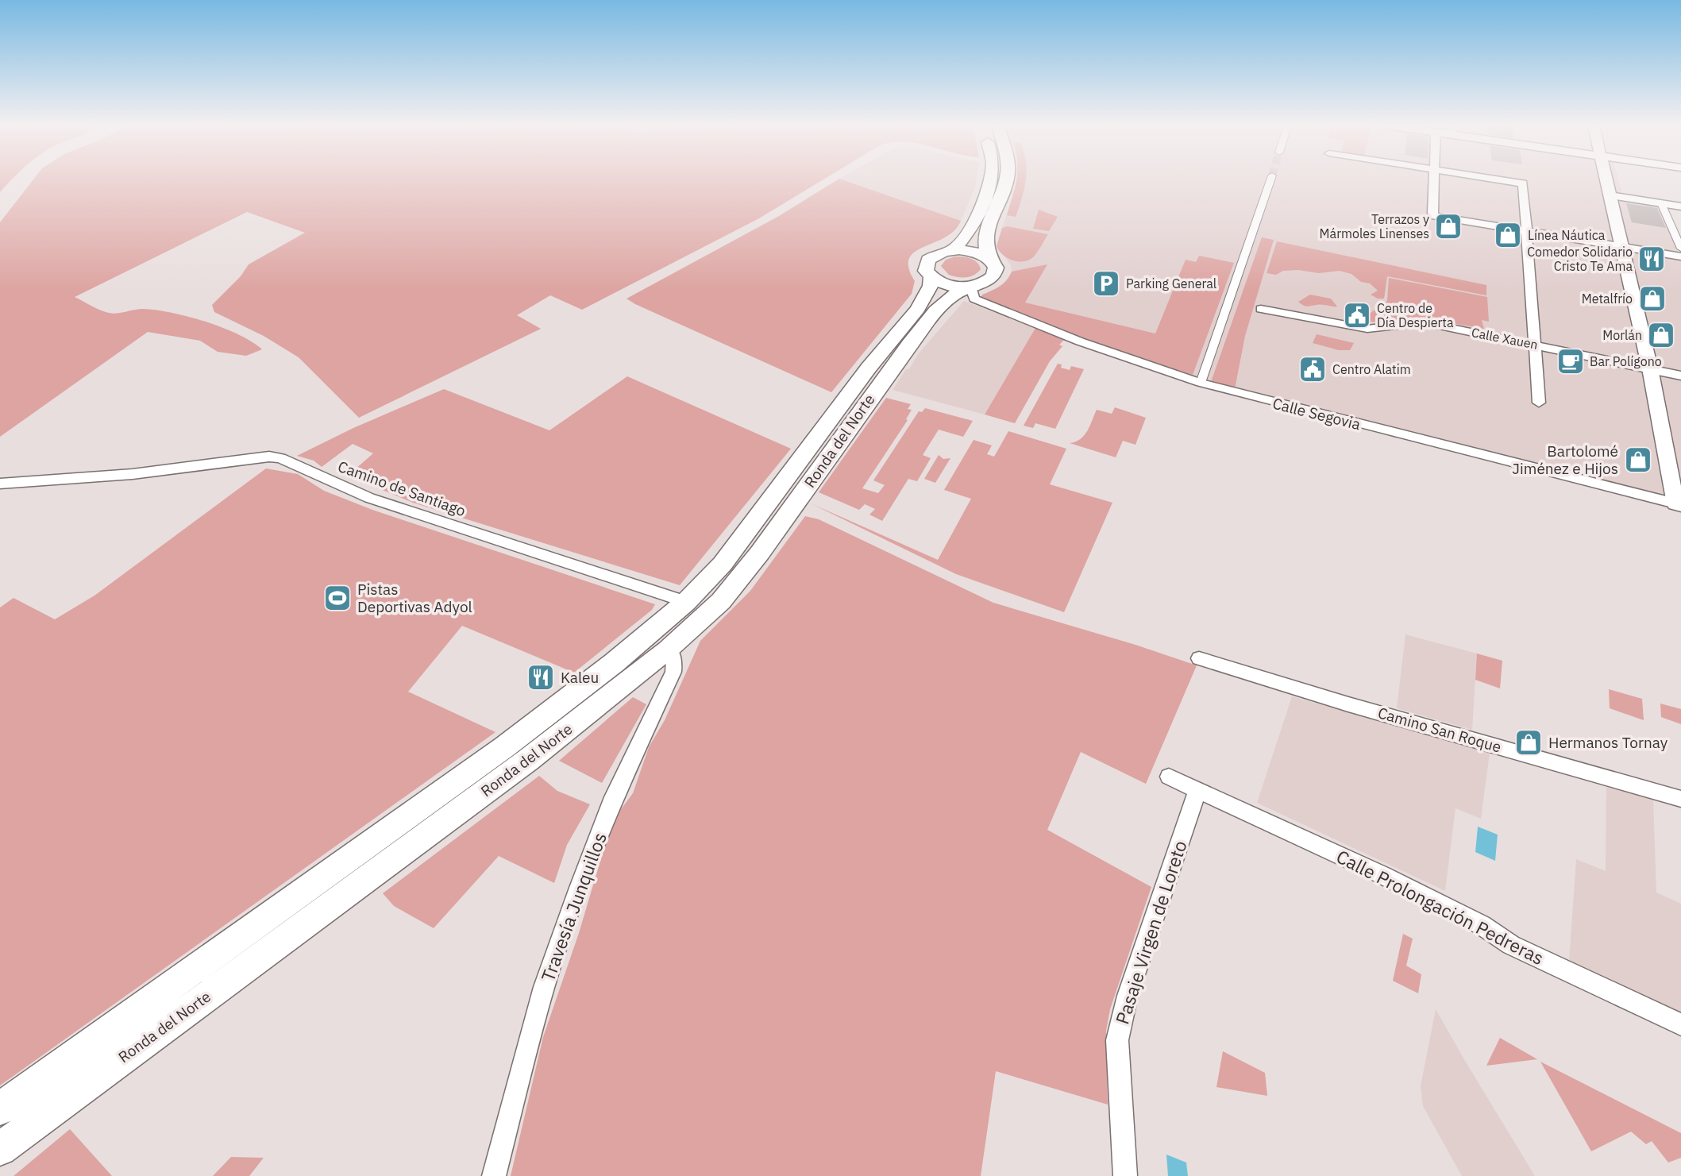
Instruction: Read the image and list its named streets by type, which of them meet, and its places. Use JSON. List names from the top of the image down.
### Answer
{
  "streets": {
    "main road": ["Ronda del Norte"],
    "street": [
      "Calle Xauen",
      "Calle Segovia",
      "Camino de Santiago",
      "Camino San Roque",
      "Travesía Junquillos",
      "Calle Prolongación Pedreras",
      "Pasaje Virgen de Loreto"
    ]
  },
  "crossings": [
    ["Calle Segovia", "Ronda del Norte"],
    ["Ronda del Norte", "Camino de Santiago"],
    ["Ronda del Norte", "Travesía Junquillos"],
    ["Calle Prolongación Pedreras", "Pasaje Virgen de Loreto"]
  ],
  "places": {
    "shop": [
      "Terrazos y Mármoles Linenses",
      "Línea Náutica",
      "Metalfrío",
      "Morlán",
      "Bartolomé Jiménez e Hijos",
      "Hermanos Tornay"
    ],
    "restaurant": ["Comedor Solidario Cristo Te Ama", "Kaleu"],
    "parking": ["Parking General"],
    "public building": ["Centro de Día Despierta", "Centro Alatim"],
    "cafe": ["Bar Polígono"],
    "sports": ["Pistas Deportivas Adyol"]
  }
}
